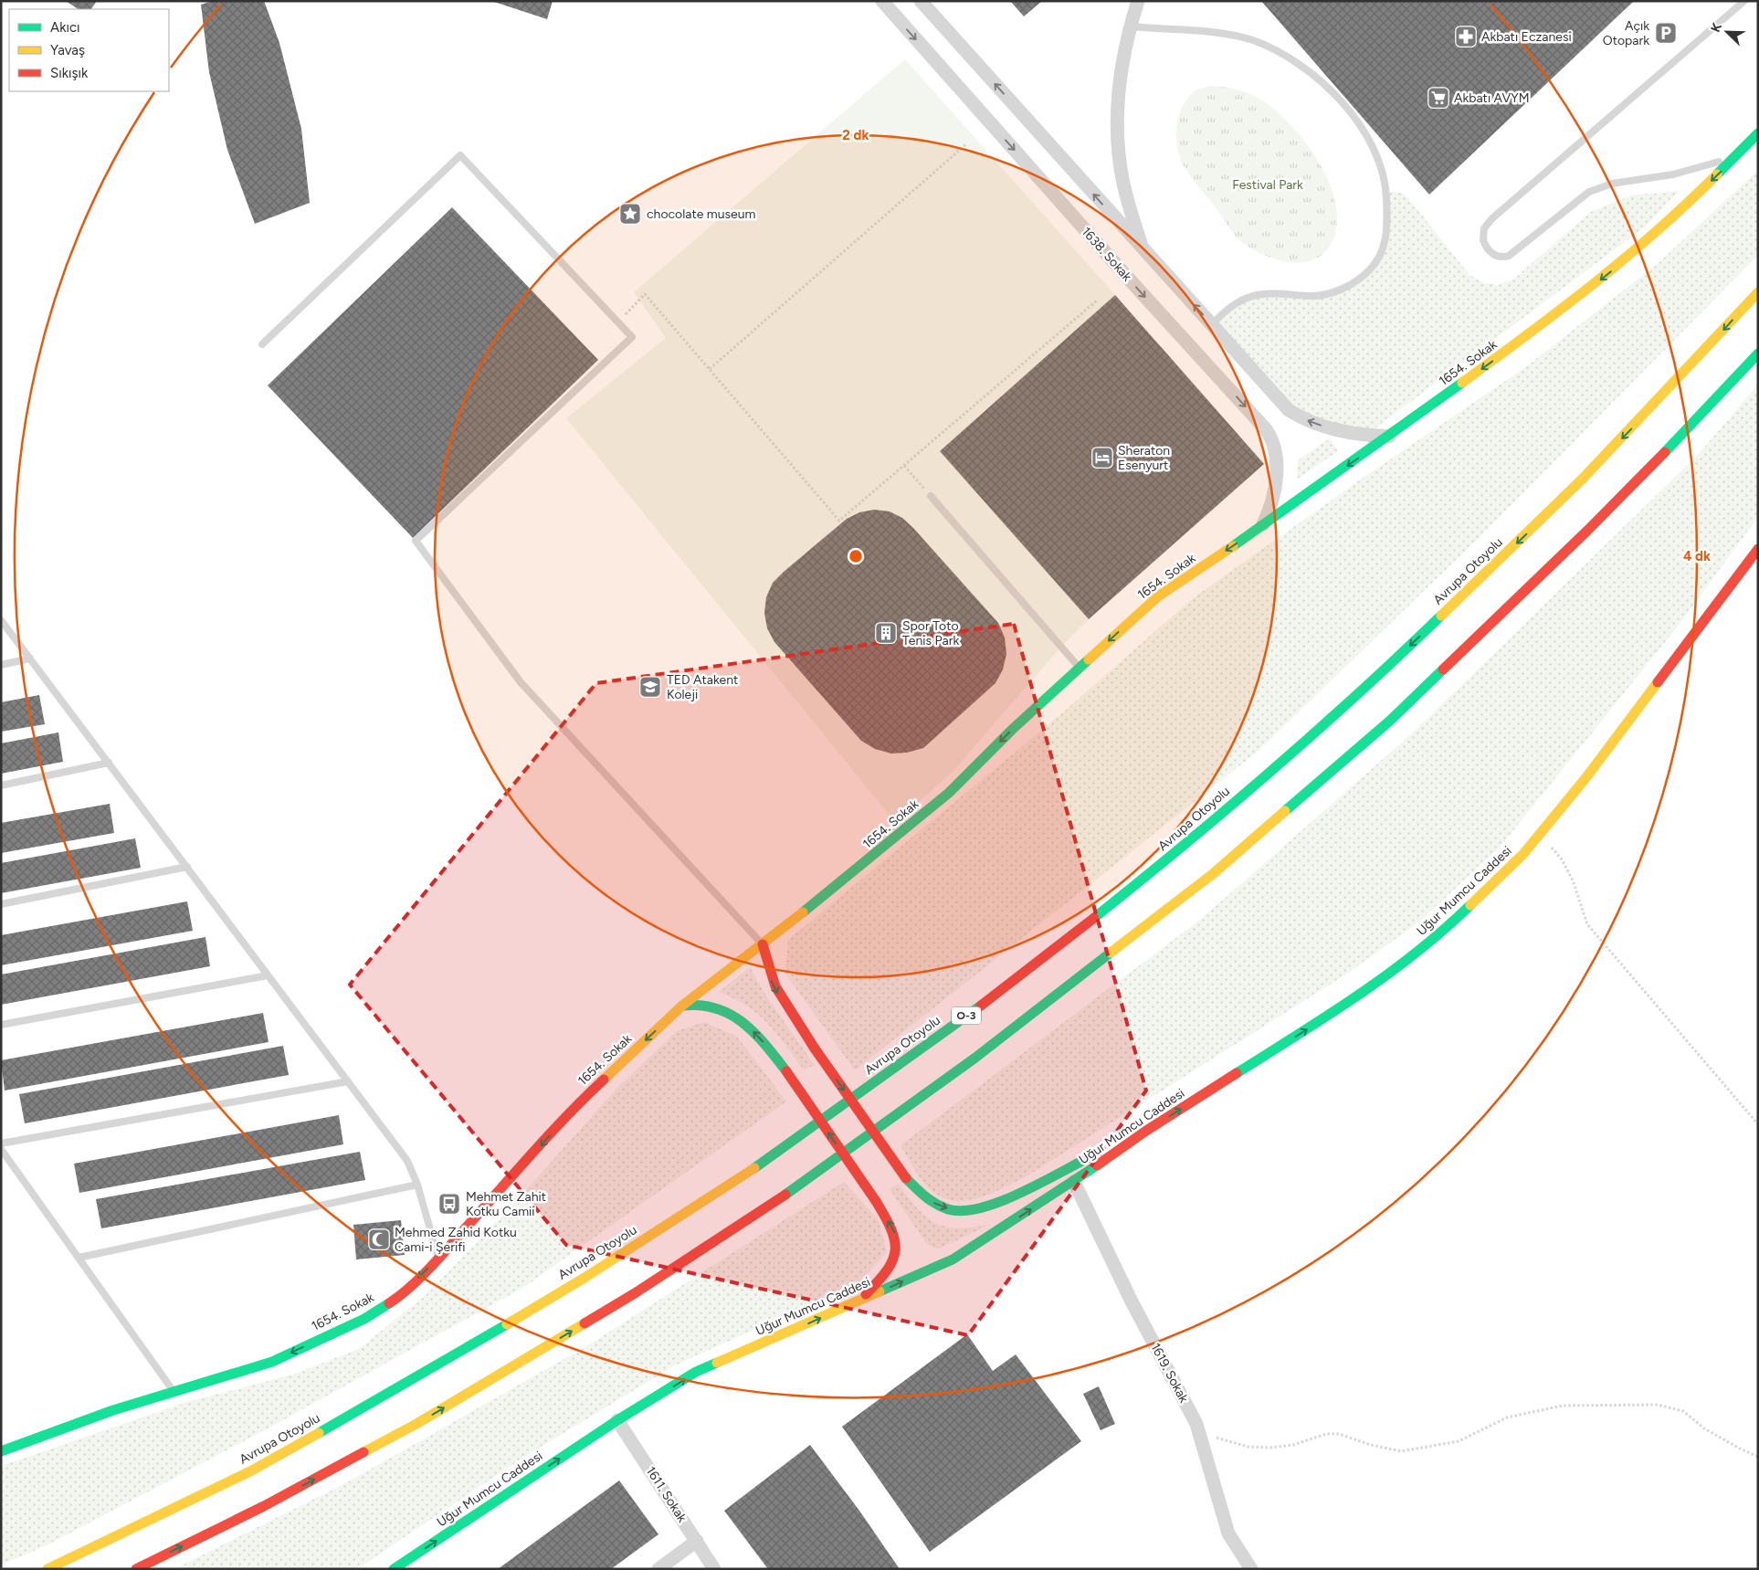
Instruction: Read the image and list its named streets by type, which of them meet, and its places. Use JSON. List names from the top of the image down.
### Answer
{
  "streets": {
    "main road": [
      "1654. Sokak",
      "Avrupa Otoyolu",
      "Uğur Mumcu Caddesi",
      "O-3"
    ],
    "street": ["1638. Sokak", "1619. Sokak", "1611. Sokak"]
  },
  "crossings": [
    ["1638. Sokak", "1654. Sokak"],
    ["Uğur Mumcu Caddesi", "1619. Sokak"],
    ["Uğur Mumcu Caddesi", "1611. Sokak"]
  ],
  "one_way": ["1654. Sokak", "Uğur Mumcu Caddesi"],
  "parks": ["Festival Park"],
  "places": {
    "parking": ["Açık Otopark"],
    "pharmacy": ["Akbatı Eczanesi"],
    "supermarket": ["Akbatı AVYM"],
    "place": ["chocolate museum"],
    "hotel": ["Sheraton Esenyurt"],
    "building": ["Spor Toto Tenis Park"],
    "school or university": ["TED Atakent Koleji"],
    "bus stop": ["Mehmet Zahit Kotku Camii"],
    "mosque": ["Mehmed Zahid Kotku Cami-i Şerifi"]
  },
  "legend": ["Akıcı", "Yavaş", "Sıkışık"],
  "north": "top left",
  "rings": ["2 dk", "4 dk"]
}
